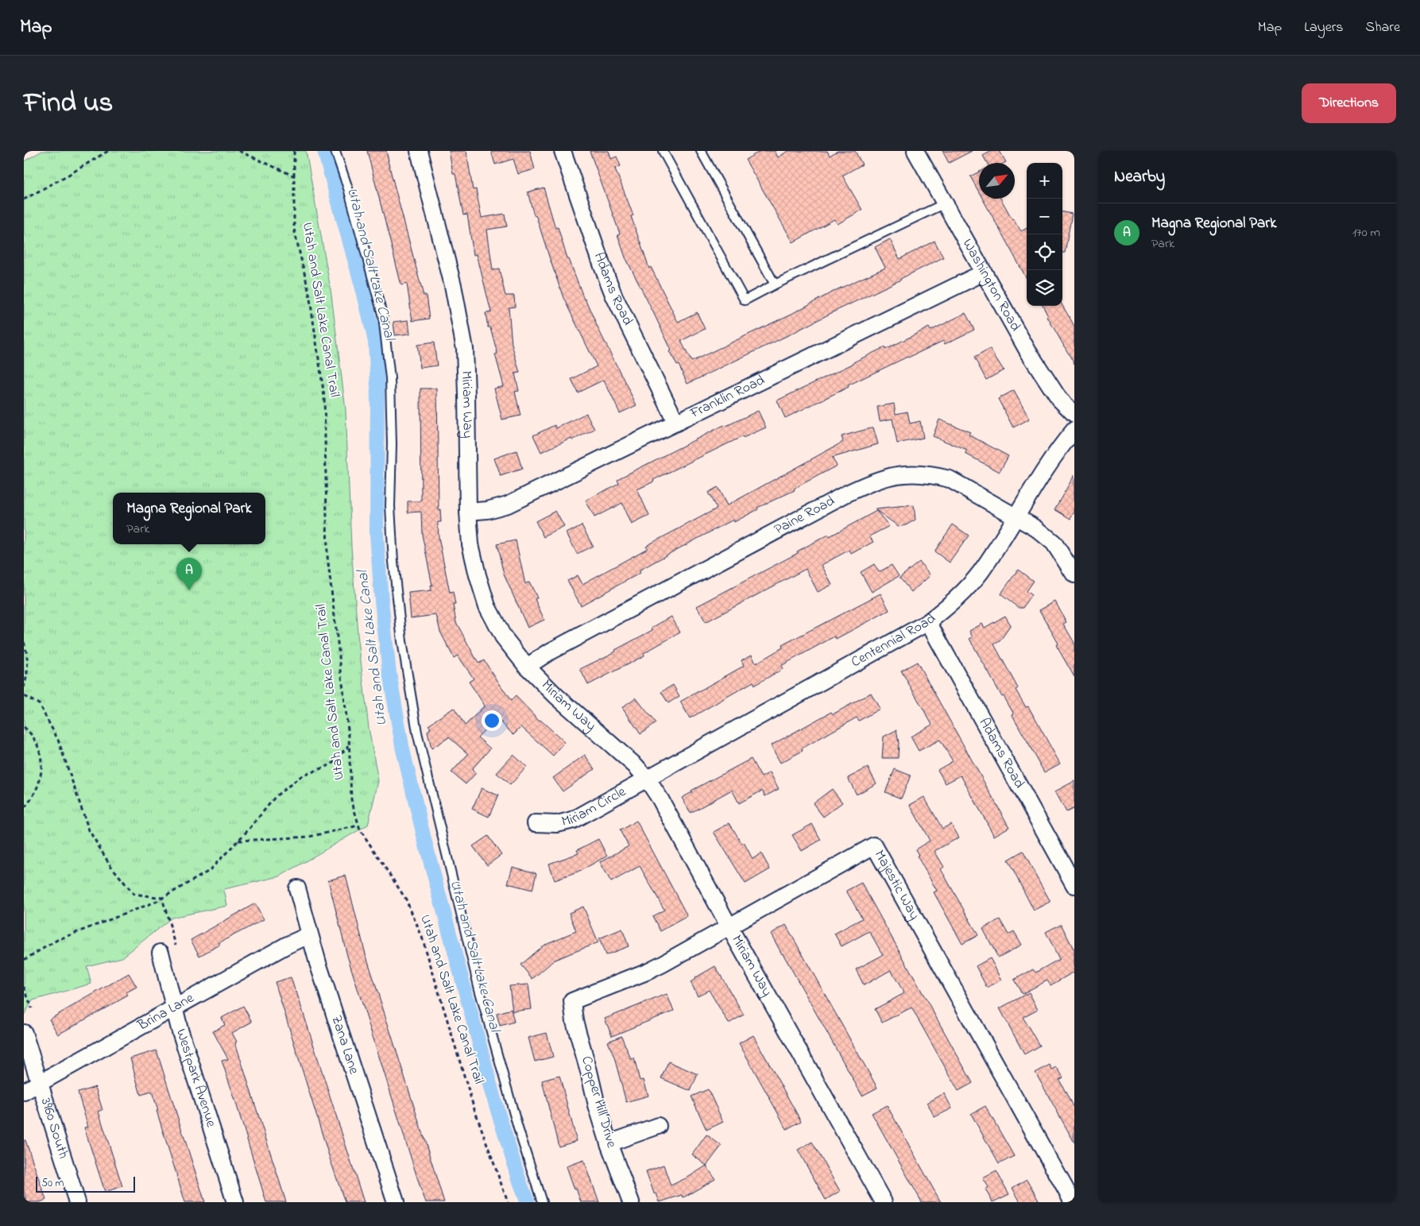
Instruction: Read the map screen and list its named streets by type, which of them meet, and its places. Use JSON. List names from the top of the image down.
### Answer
{
  "streets": {
    "street": [
      "Washington Road",
      "Adams Road",
      "Franklin Road",
      "Miriam Way",
      "Paine Road",
      "Centennial Road",
      "Miriam Circle",
      "Majestic Way",
      "Brina Lane",
      "Zana Lane",
      "Westpark Avenue",
      "Copper Hill Drive",
      "3960 South"
    ],
    "path": ["Utah and Salt Lake Canal Trail"]
  },
  "crossings": [
    ["Washington Road", "Franklin Road"],
    ["Adams Road", "Franklin Road"],
    ["Adams Road", "Centennial Road"],
    ["Franklin Road", "Miriam Way"],
    ["Miriam Way", "Paine Road"],
    ["Miriam Way", "Centennial Road"],
    ["Miriam Way", "Miriam Circle"],
    ["Miriam Way", "Majestic Way"],
    ["Paine Road", "Centennial Road"],
    ["Centennial Road", "Miriam Circle"],
    ["Majestic Way", "Copper Hill Drive"],
    ["Brina Lane", "Zana Lane"],
    ["Brina Lane", "Westpark Avenue"],
    ["Brina Lane", "3960 South"]
  ],
  "water": ["Utah and Salt Lake Canal"],
  "scale_bar": "50 m",
  "north": "top right",
  "page": {
    "header": "Map",
    "nav": ["Map", "Layers", "Share"],
    "title": "Find us",
    "buttons": "Directions",
    "heading": "Nearby",
    "map_buttons": ["+", "−"],
    "list": [
      {
        "mark": "A",
        "name": "Magna Regional Park",
        "note": "Park",
        "value": "170 m"
      }
    ],
    "popup": ["Magna Regional Park", "Park"],
    "pins": "A",
    "scale": "50 m"
  }
}
